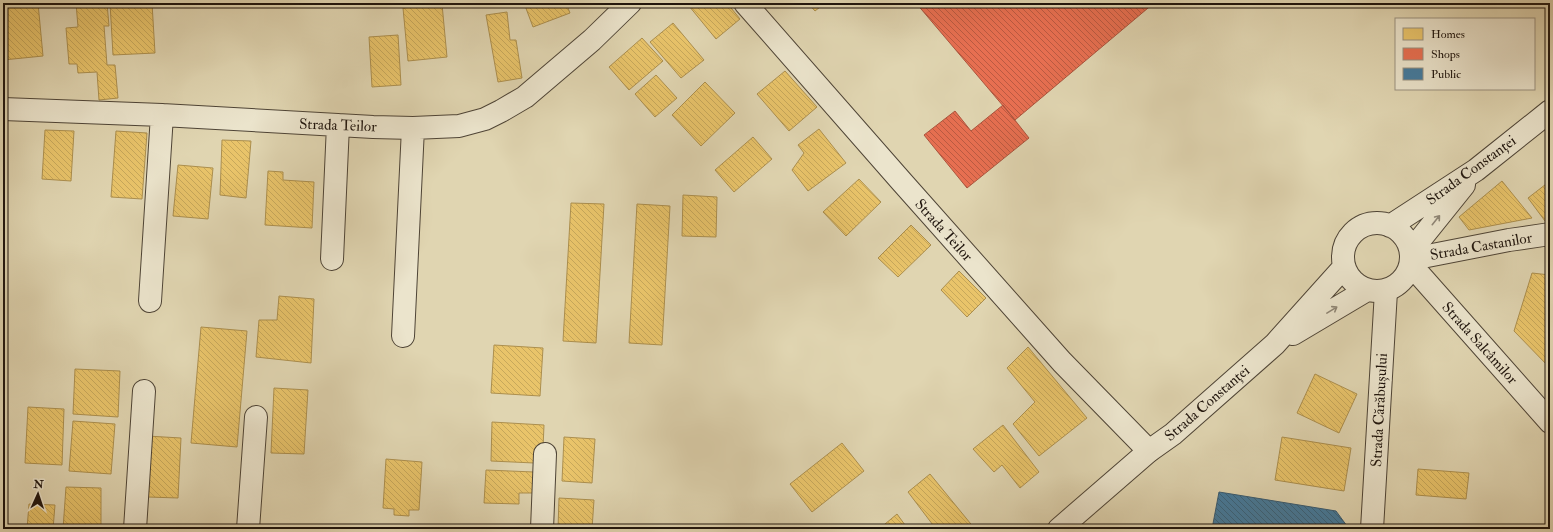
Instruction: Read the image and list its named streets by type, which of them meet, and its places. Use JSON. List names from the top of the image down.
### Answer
{
  "streets": {
    "street": [
      "Strada Teilor",
      "Strada Constanței",
      "Strada Castanilor",
      "Strada Salcâmilor",
      "Strada Cărăbușului"
    ]
  },
  "crossings": [
    ["Strada Teilor", "Strada Constanței"],
    ["Strada Constanței", "Strada Castanilor"],
    ["Strada Constanței", "Strada Salcâmilor"],
    ["Strada Constanței", "Strada Cărăbușului"],
    ["Strada Castanilor", "Strada Salcâmilor"],
    ["Strada Castanilor", "Strada Cărăbușului"],
    ["Strada Salcâmilor", "Strada Cărăbușului"]
  ],
  "legend": ["Homes", "Shops", "Public"],
  "north": "top"
}
